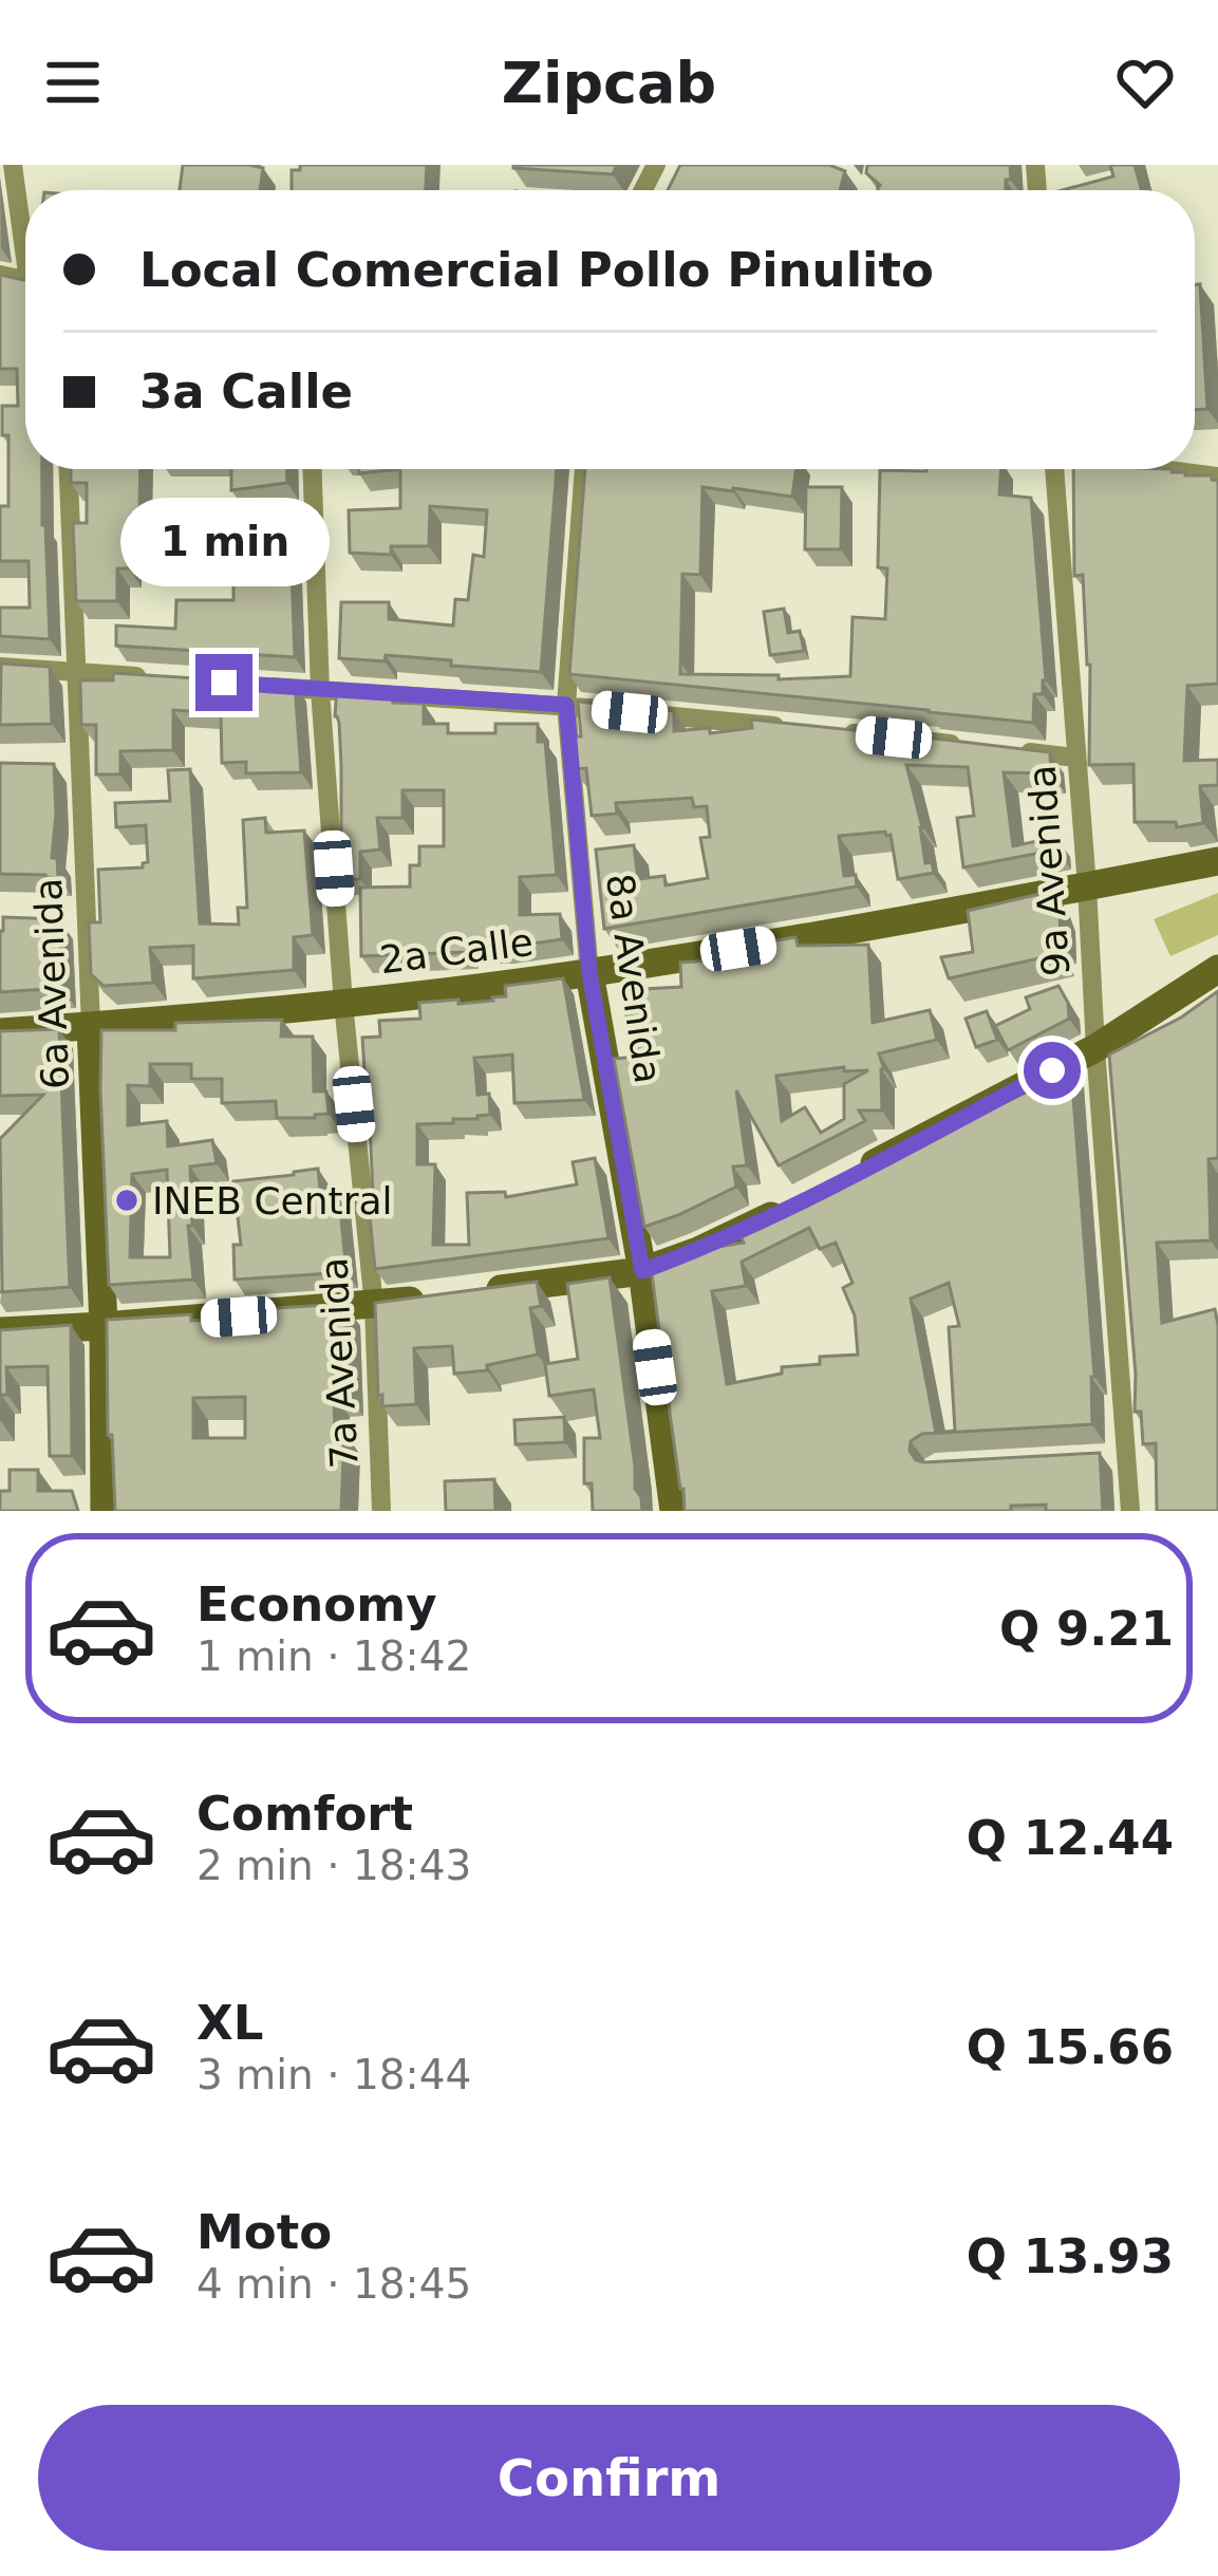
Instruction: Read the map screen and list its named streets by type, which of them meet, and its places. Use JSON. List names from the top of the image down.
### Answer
{
  "streets": {
    "main road": ["2a Calle", "8a Avenida", "6a Avenida"],
    "street": ["9a Avenida", "7a Avenida"]
  },
  "crossings": [
    ["9a Avenida", "2a Calle"],
    ["2a Calle", "8a Avenida"],
    ["2a Calle", "6a Avenida"],
    ["2a Calle", "7a Avenida"]
  ],
  "places": ["INEB Central"],
  "page": {
    "header": "Zipcab",
    "banner": ["Local Comercial Pollo Pinulito", "3a Calle"],
    "bubble": "1 min",
    "list": [
      {
        "name": "Economy",
        "note": "1 min · 18:42",
        "value": "Q 9.21"
      },
      {
        "name": "Comfort",
        "note": "2 min · 18:43",
        "value": "Q 12.44"
      },
      {
        "name": "XL",
        "note": "3 min · 18:44",
        "value": "Q 15.66"
      },
      {
        "name": "Moto",
        "note": "4 min · 18:45",
        "value": "Q 13.93"
      }
    ],
    "buttons": "Confirm"
  }
}
